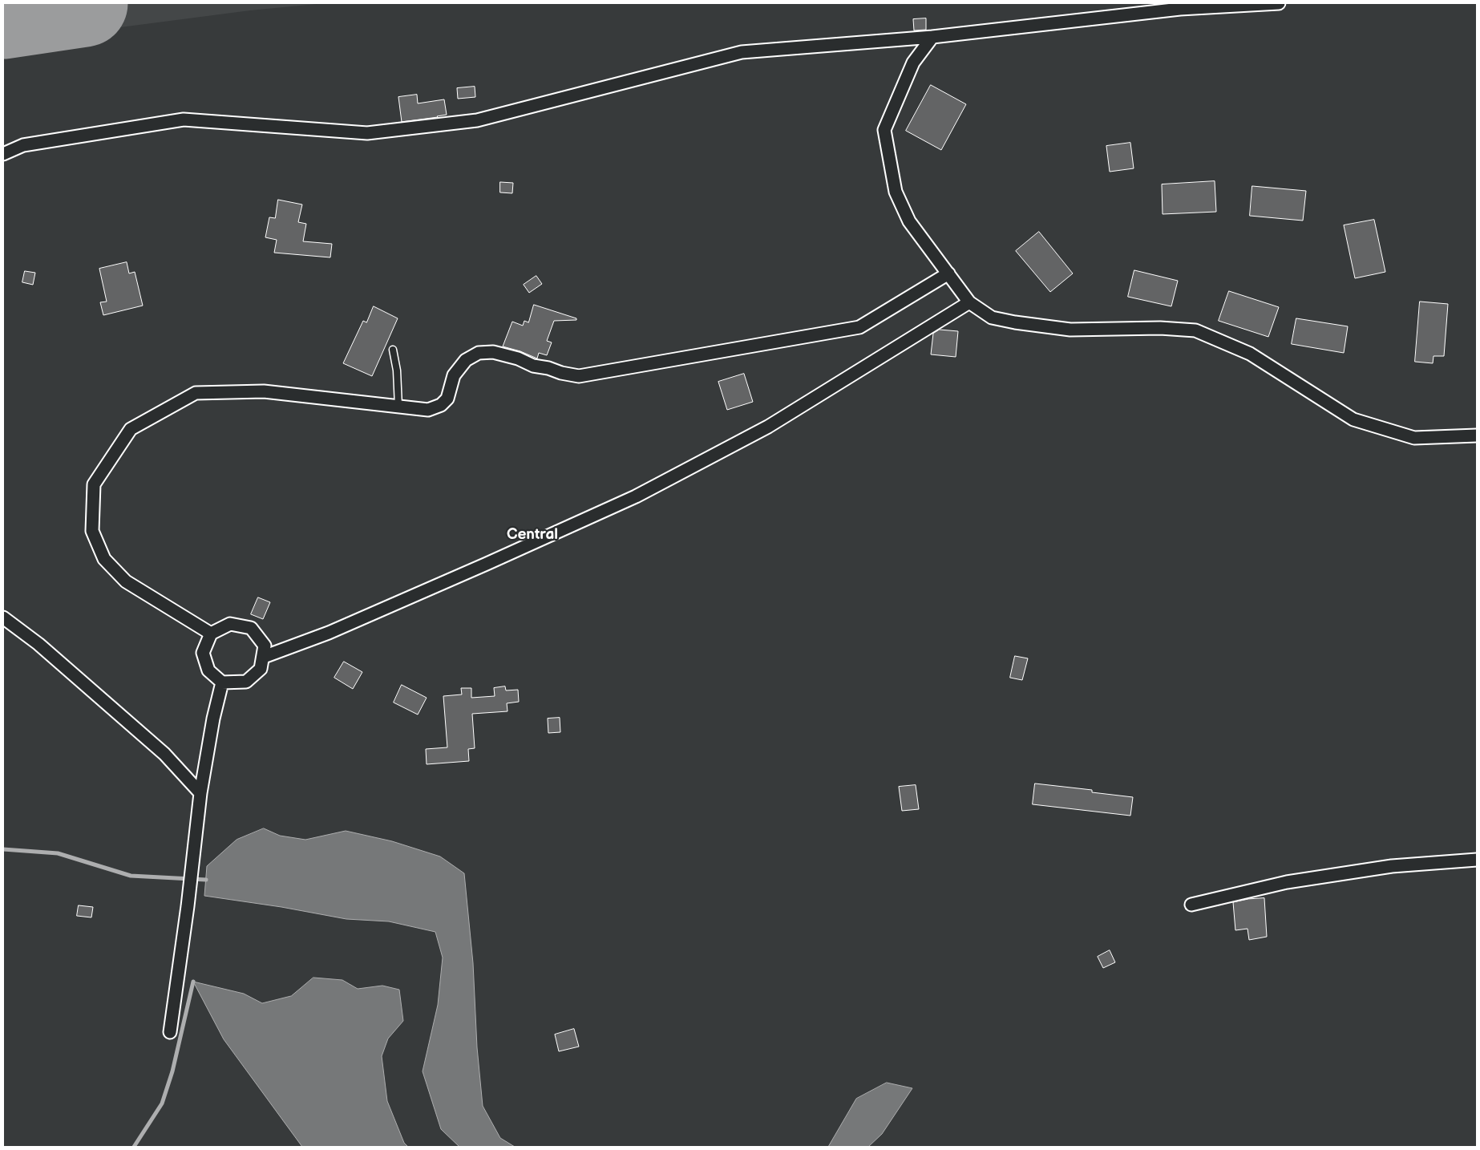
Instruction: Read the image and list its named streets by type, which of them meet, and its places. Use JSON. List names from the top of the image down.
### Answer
{
  "districts": ["Central"]
}
